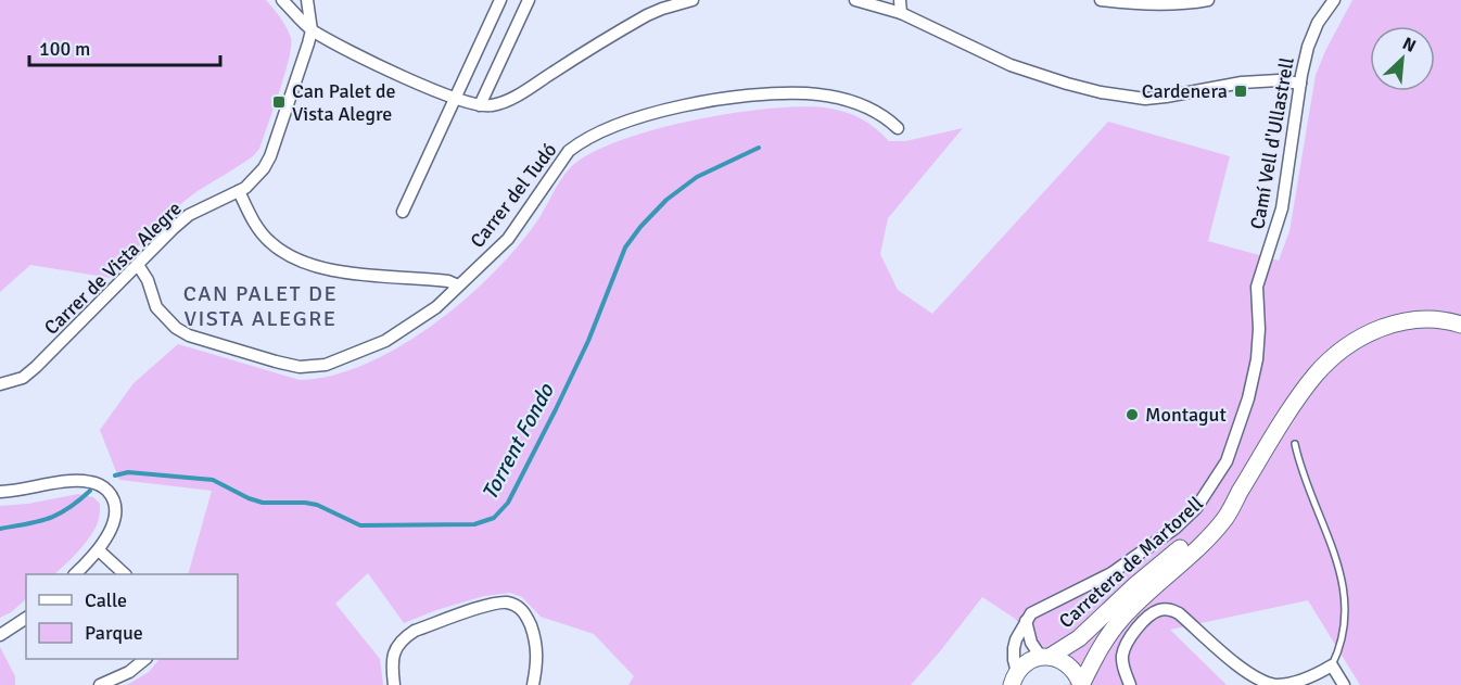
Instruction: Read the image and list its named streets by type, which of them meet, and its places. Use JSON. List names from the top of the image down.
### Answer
{
  "streets": {
    "main road": ["Carretera de Martorell"],
    "street": ["Camí Vell d'Ullastrell", "Carrer del Tudó", "Carrer de Vista Alegre"]
  },
  "crossings": [
    ["Carrer del Tudó", "Carrer de Vista Alegre"]
  ],
  "districts": ["CAN PALET DE VISTA ALEGRE"],
  "water": ["Torrent Fondo"],
  "places": {
    "transit": ["Cardenera", "Can Palet de Vista Alegre"],
    "other": ["Montagut"]
  },
  "legend": ["Calle", "Parque"],
  "scale_bar": "100 m",
  "north": "top right"
}
